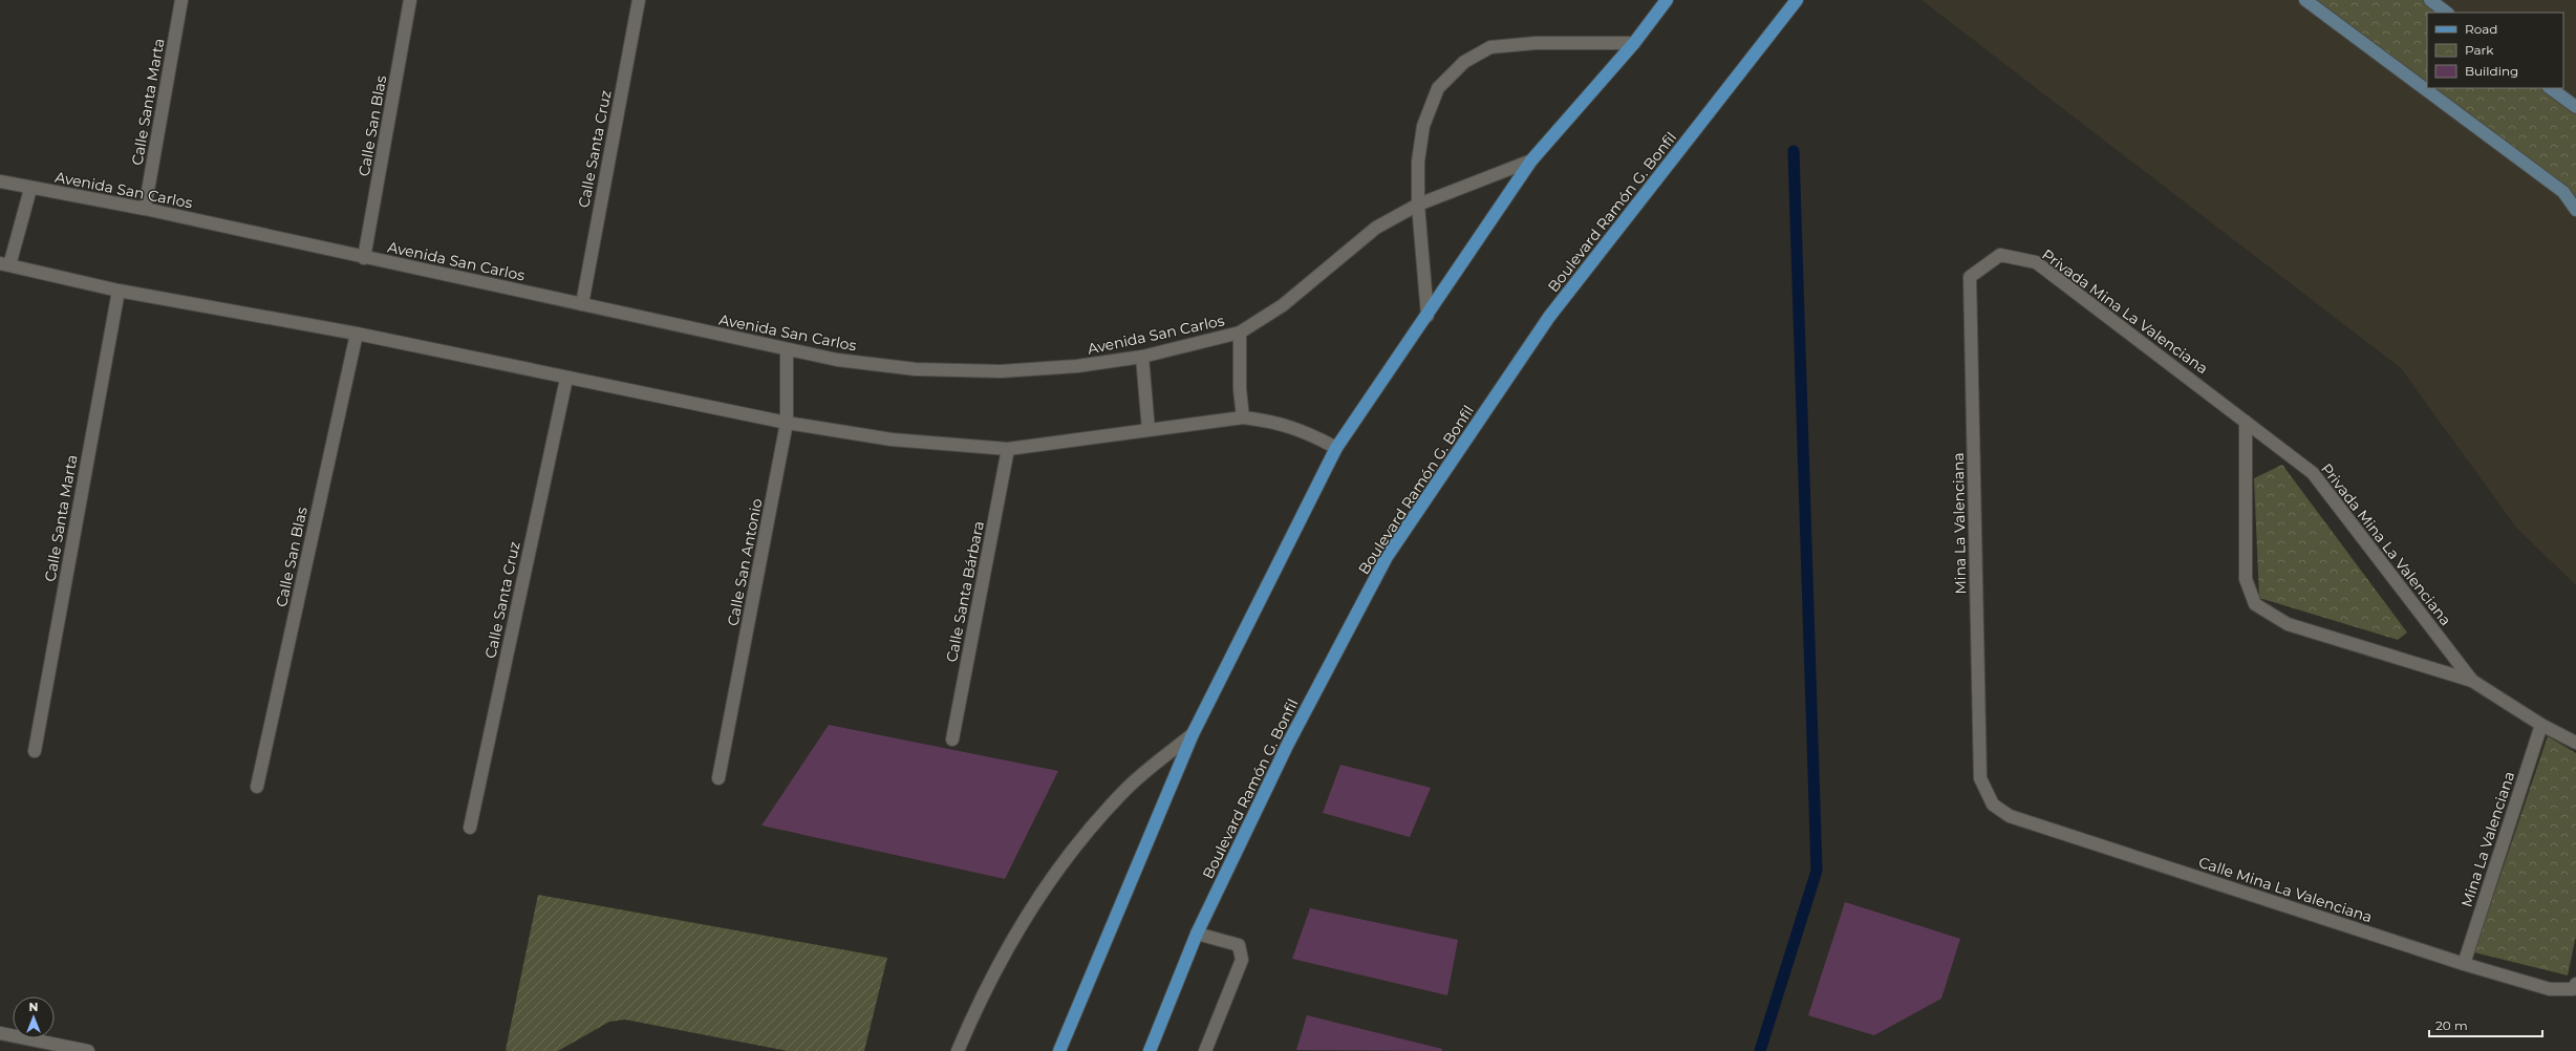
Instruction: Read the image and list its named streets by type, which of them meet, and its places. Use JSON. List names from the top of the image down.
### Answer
{
  "streets": {
    "main road": ["Boulevard Ramón G. Bonfil"],
    "street": [
      "Calle Santa Marta",
      "Calle San Blas",
      "Calle Santa Cruz",
      "Avenida San Carlos",
      "Privada Mina La Valenciana",
      "Mina La Valenciana",
      "Calle San Antonio",
      "Calle Santa Bárbara",
      "Calle Mina La Valenciana"
    ]
  },
  "crossings": [
    ["Calle Santa Marta", "Avenida San Carlos"],
    ["Calle San Blas", "Avenida San Carlos"],
    ["Calle Santa Cruz", "Avenida San Carlos"],
    ["Avenida San Carlos", "Calle San Antonio"],
    ["Privada Mina La Valenciana", "Mina La Valenciana"],
    ["Mina La Valenciana", "Calle Mina La Valenciana"]
  ],
  "legend": ["Road", "Park", "Building"],
  "scale_bar": "20 m",
  "north": "top"
}
